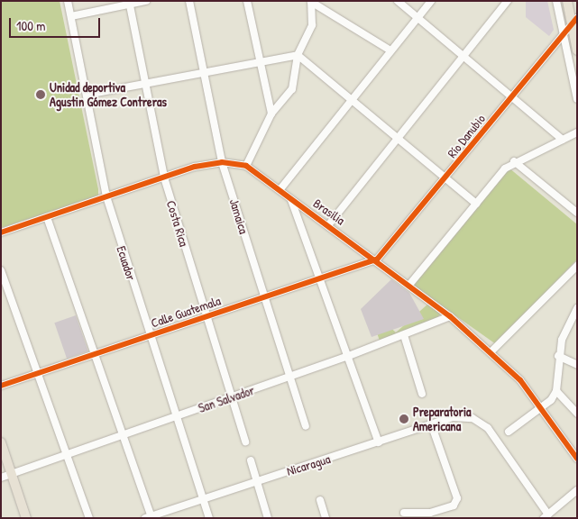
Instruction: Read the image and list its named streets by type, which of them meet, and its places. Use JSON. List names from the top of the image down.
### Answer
{
  "streets": {
    "street": [
      "Río Danubio",
      "Brasilia",
      "Jamaica",
      "Costa Rica",
      "Ecuador",
      "Calle Guatemala",
      "San Salvador",
      "Nicaragua"
    ]
  },
  "crossings": [
    ["Río Danubio", "Brasilia"],
    ["Río Danubio", "Calle Guatemala"],
    ["Brasilia", "Jamaica"],
    ["Brasilia", "Costa Rica"],
    ["Brasilia", "Ecuador"],
    ["Brasilia", "Calle Guatemala"],
    ["Brasilia", "San Salvador"],
    ["Jamaica", "Calle Guatemala"],
    ["Jamaica", "San Salvador"],
    ["Costa Rica", "Calle Guatemala"],
    ["Costa Rica", "San Salvador"],
    ["Ecuador", "Calle Guatemala"],
    ["Ecuador", "San Salvador"],
    ["Ecuador", "Nicaragua"]
  ],
  "places": ["Unidad deportiva Agustin Gómez Contreras", "Preparatoria Americana"],
  "scale_bar": "100 m"
}
